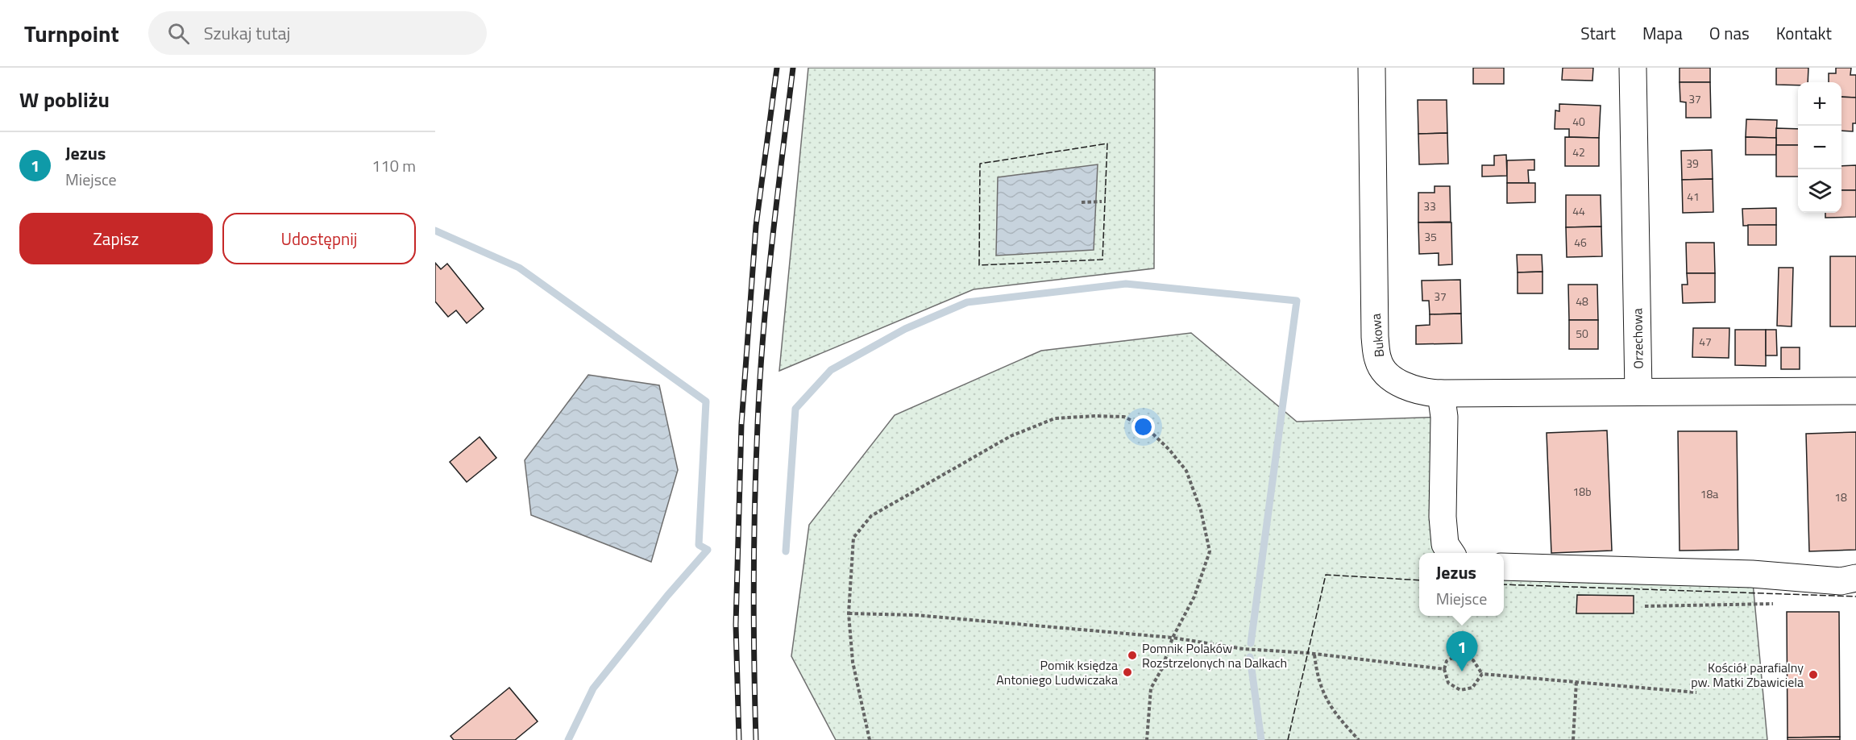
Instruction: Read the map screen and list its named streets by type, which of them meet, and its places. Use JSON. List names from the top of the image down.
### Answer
{
  "streets": {
    "street": ["Bukowa", "Orzechowa"]
  },
  "crossings": [
    ["Bukowa", "Orzechowa"]
  ],
  "places": ["Pomnik Polaków Rozstrzelonych na Dalkach", "Pomik księdza Antoniego Ludwiczaka", "Kościół parafialny pw. Matki Zbawiciela"],
  "house_numbers": [
    "37",
    "40",
    "42",
    "39",
    "41",
    "33",
    "44",
    "35",
    "46",
    "37",
    "48",
    "50",
    "47",
    "18b",
    "18a",
    "18"
  ],
  "page": {
    "header": "Turnpoint",
    "search": "Szukaj tutaj",
    "nav": [
      "Start",
      "Mapa",
      "O nas",
      "Kontakt"
    ],
    "heading": "W pobliżu",
    "map_buttons": ["+", "−"],
    "list": [
      {
        "mark": "1",
        "name": "Jezus",
        "note": "Miejsce",
        "value": "110 m"
      }
    ],
    "buttons": ["Zapisz", "Udostępnij"],
    "popup": ["Jezus", "Miejsce"],
    "pins": "1"
  }
}
